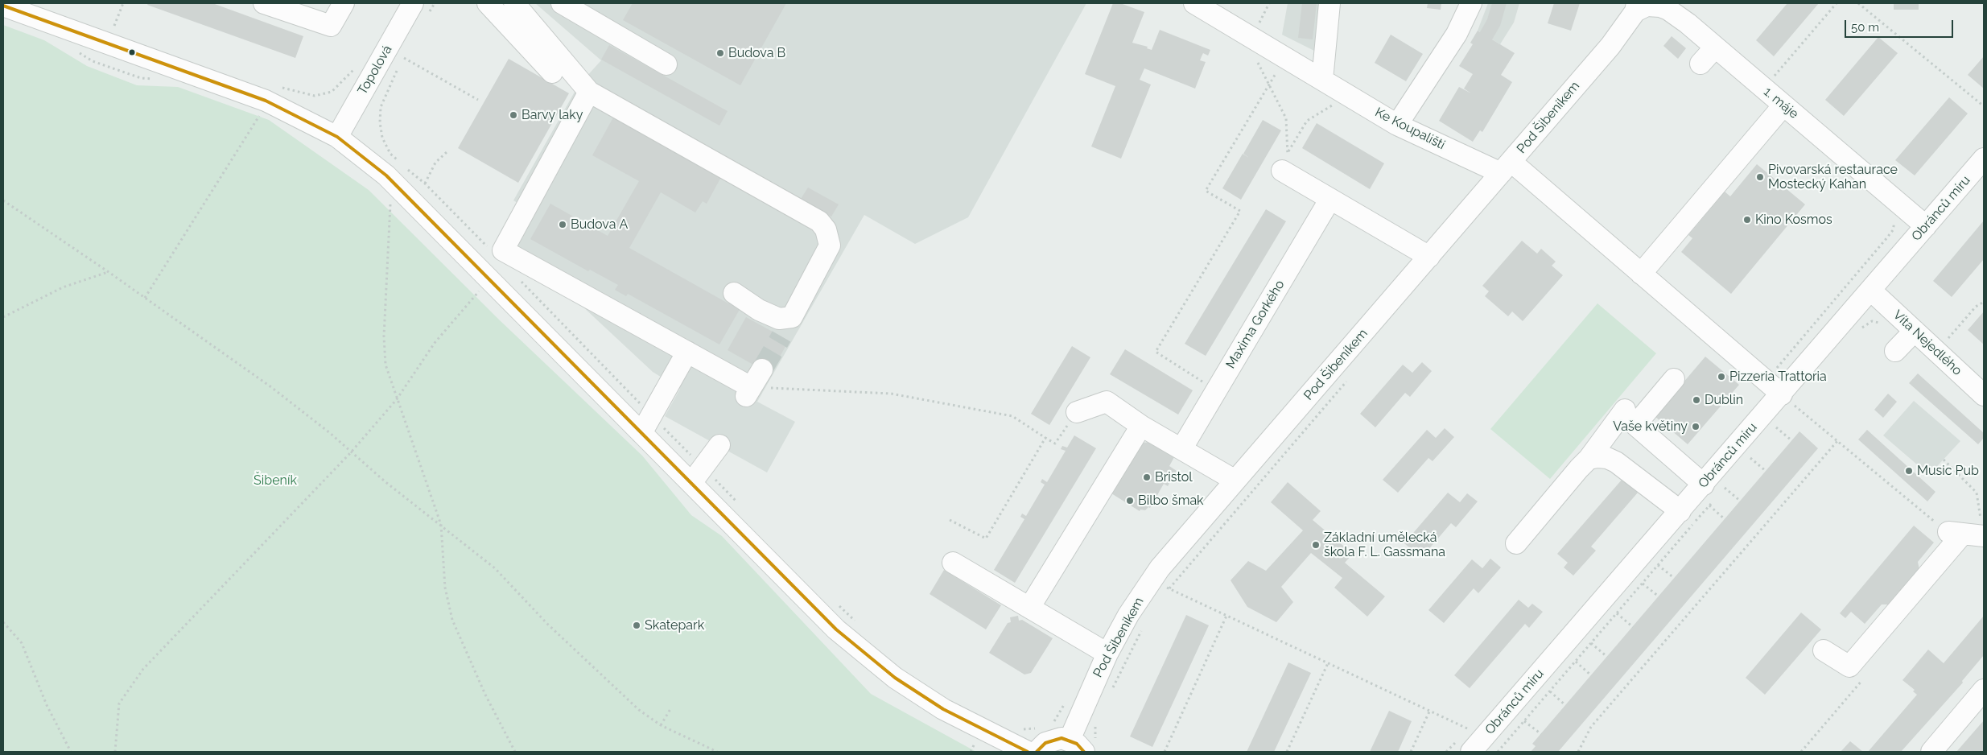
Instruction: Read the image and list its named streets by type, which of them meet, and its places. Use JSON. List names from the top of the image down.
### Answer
{
  "streets": {
    "street": [
      "Topolová",
      "1. máje",
      "Pod Šibeníkem",
      "Ke Koupališti",
      "Obránců míru",
      "Maxima Gorkého",
      "Víta Nejedlého"
    ]
  },
  "crossings": [
    ["1. máje", "Pod Šibeníkem"],
    ["1. máje", "Obránců míru"],
    ["Pod Šibeníkem", "Ke Koupališti"],
    ["Ke Koupališti", "Obránců míru"],
    ["Obránců míru", "Víta Nejedlého"]
  ],
  "parks": ["Šibeník"],
  "places": [
    "Budova B",
    "Barvy laky",
    "Pivovarská restaurace Mostecký Kahan",
    "Kino Kosmos",
    "Budova A",
    "Pizzeria Trattoria",
    "Dublin",
    "Vaše květiny",
    "Music Pub",
    "Bristol",
    "Bilbo šmak",
    "Základní umělecká škola F. L. Gassmana",
    "Skatepark"
  ],
  "scale_bar": "50 m"
}
